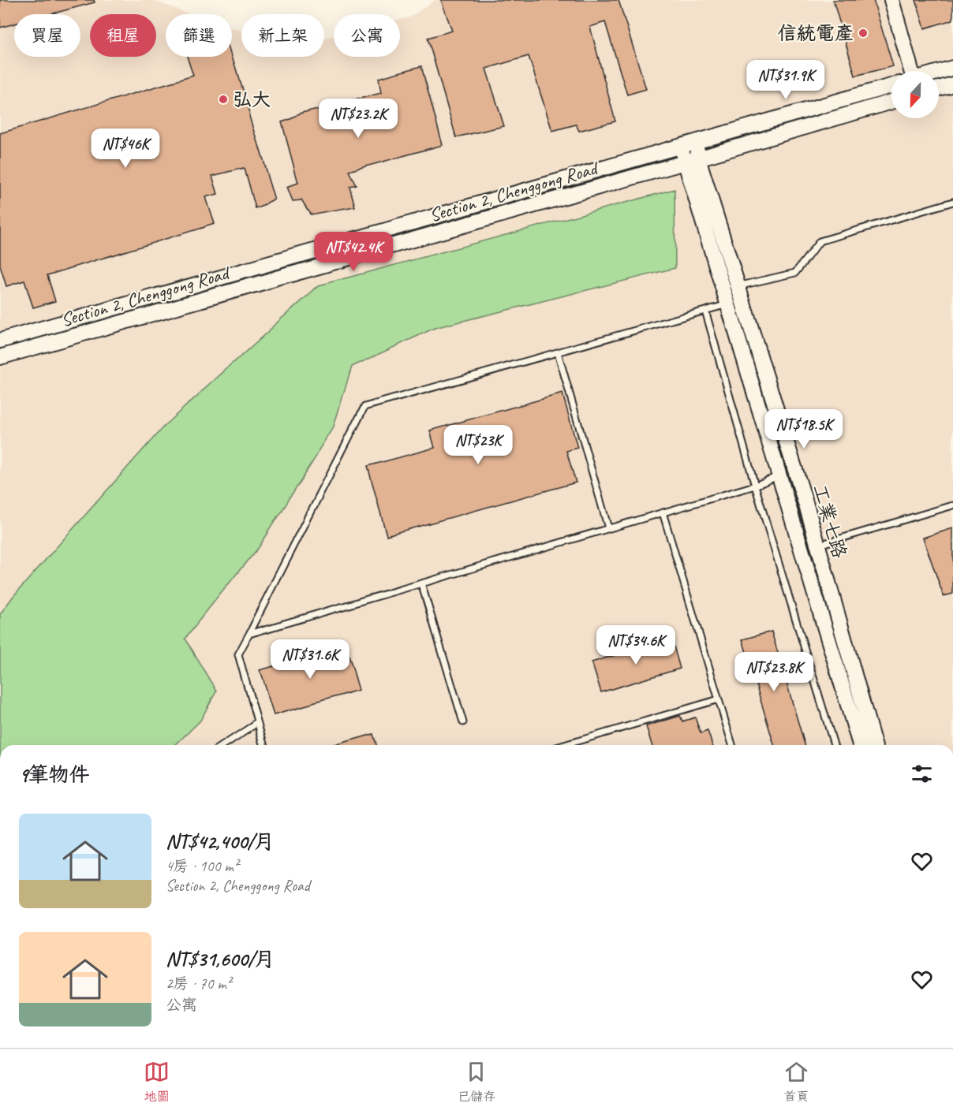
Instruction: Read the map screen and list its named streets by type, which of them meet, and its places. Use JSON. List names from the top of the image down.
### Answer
{
  "streets": {
    "street": ["Section 2, Chenggong Road", "工業七路"]
  },
  "crossings": [
    ["Section 2, Chenggong Road", "工業七路"]
  ],
  "places": ["信統電產", "弘大"],
  "north": "bottom",
  "page": {
    "chip": [
      "買屋",
      "租屋",
      "篩選",
      "新上架",
      "公寓"
    ],
    "price": [
      "NT$31.9K",
      "NT$23.2K",
      "NT$46K",
      "NT$42.4K",
      "NT$18.5K",
      "NT$23K",
      "NT$34.6K",
      "NT$31.6K",
      "NT$23.8K"
    ],
    "heading": "9筆物件",
    "list": [
      {
        "name": "NT$42,400/月",
        "note": "4房 · 100 m² · Section 2, Chenggong Road"
      },
      {
        "name": "NT$31,600/月",
        "note": "2房 · 70 m² · 公寓"
      }
    ],
    "tabs": ["地圖", "已儲存", "首頁"]
  }
}
